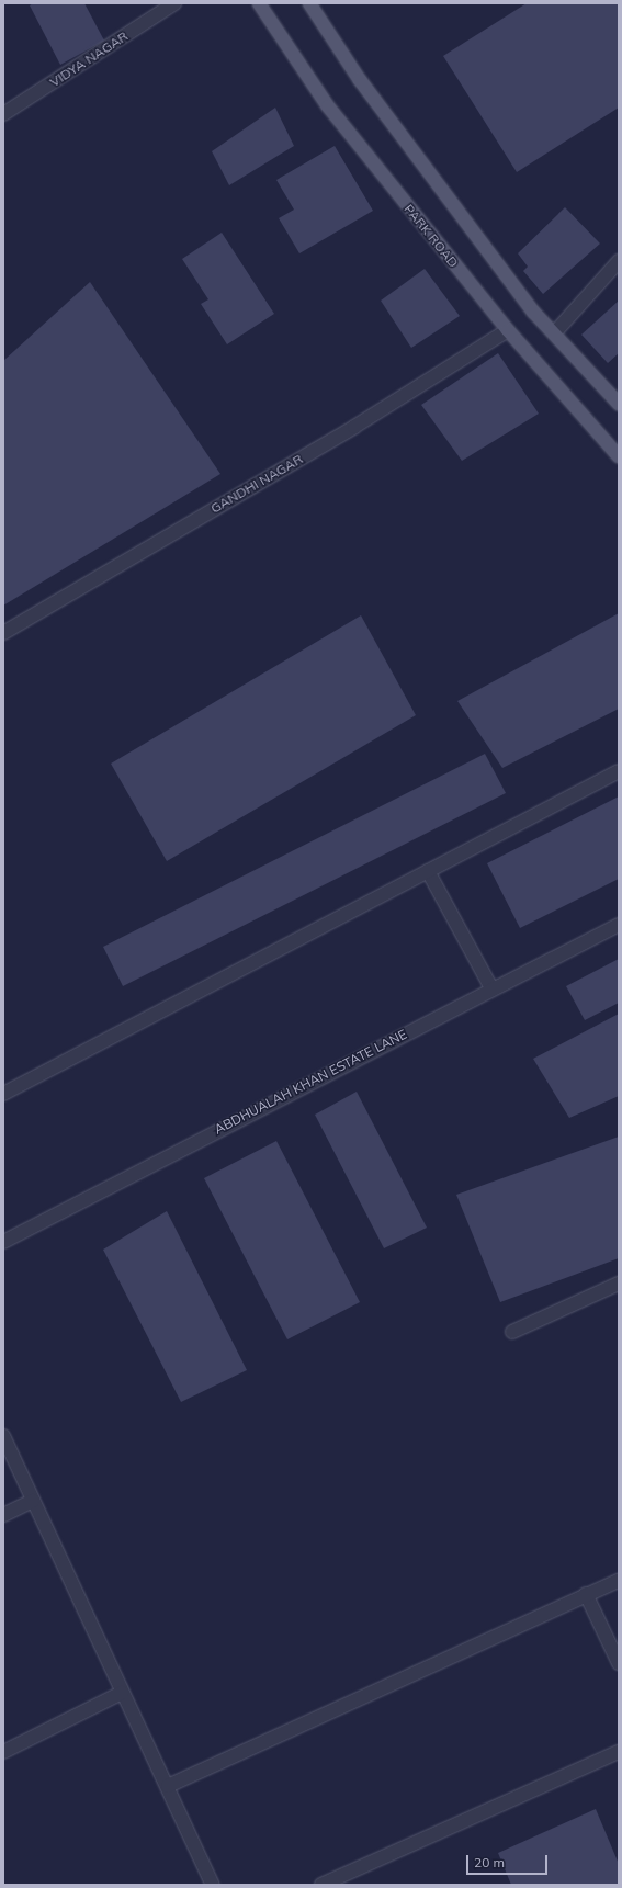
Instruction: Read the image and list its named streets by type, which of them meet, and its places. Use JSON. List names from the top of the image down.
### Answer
{
  "streets": {
    "main road": ["PARK ROAD"],
    "street": ["VIDYA NAGAR", "GANDHI NAGAR", "ABDHUALAH KHAN ESTATE LANE"]
  },
  "crossings": [
    ["PARK ROAD", "GANDHI NAGAR"]
  ],
  "scale_bar": "20 m"
}
